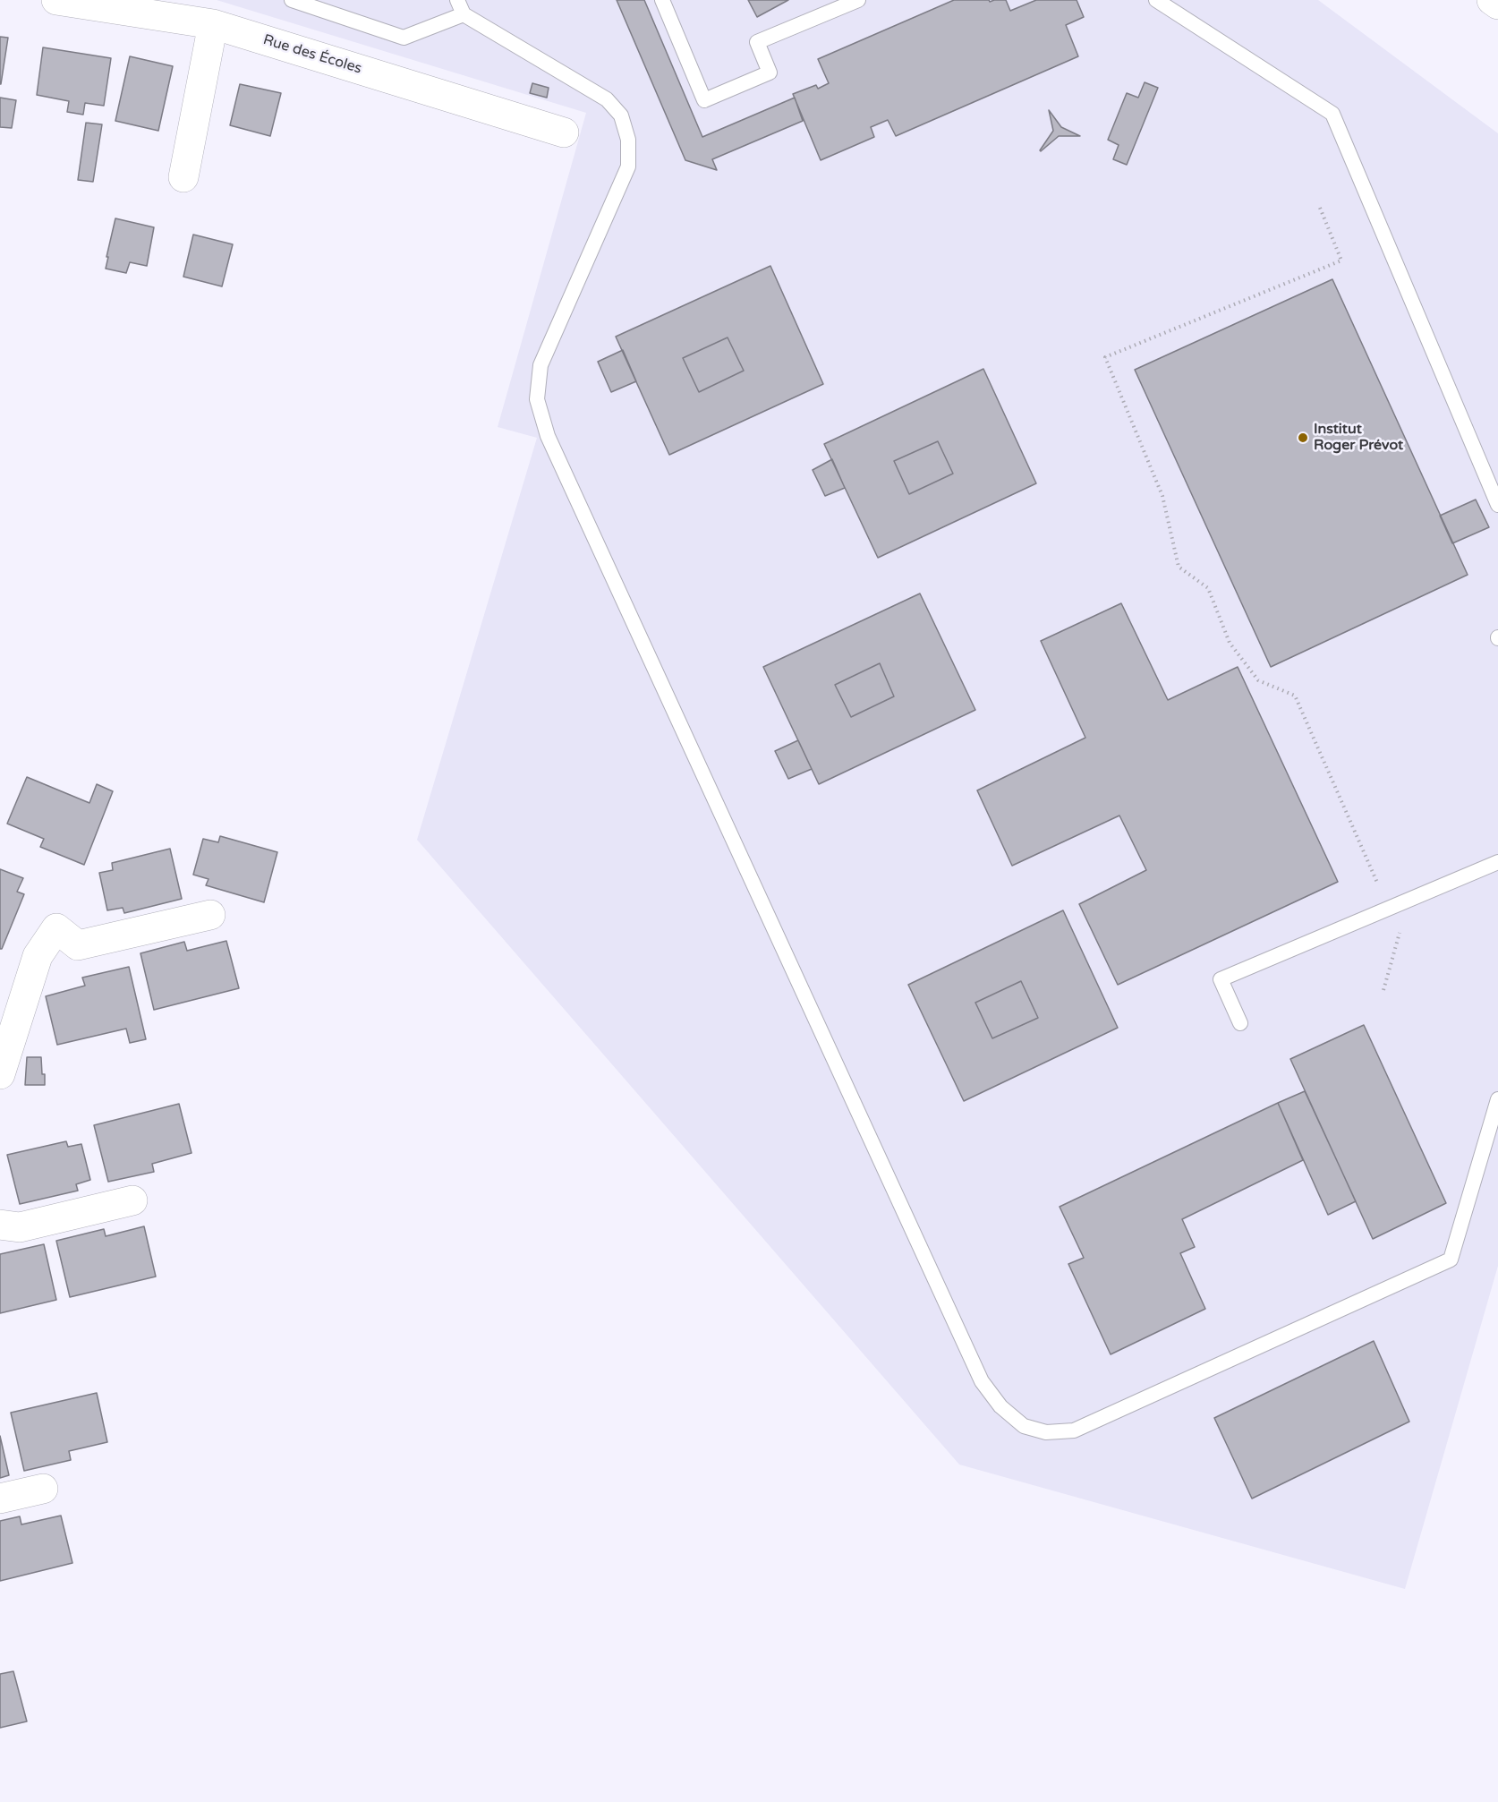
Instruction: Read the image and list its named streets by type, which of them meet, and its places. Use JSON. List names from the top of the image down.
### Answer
{
  "streets": {
    "street": ["Rue des Écoles"]
  },
  "places": ["Institut Roger Prévot"]
}
